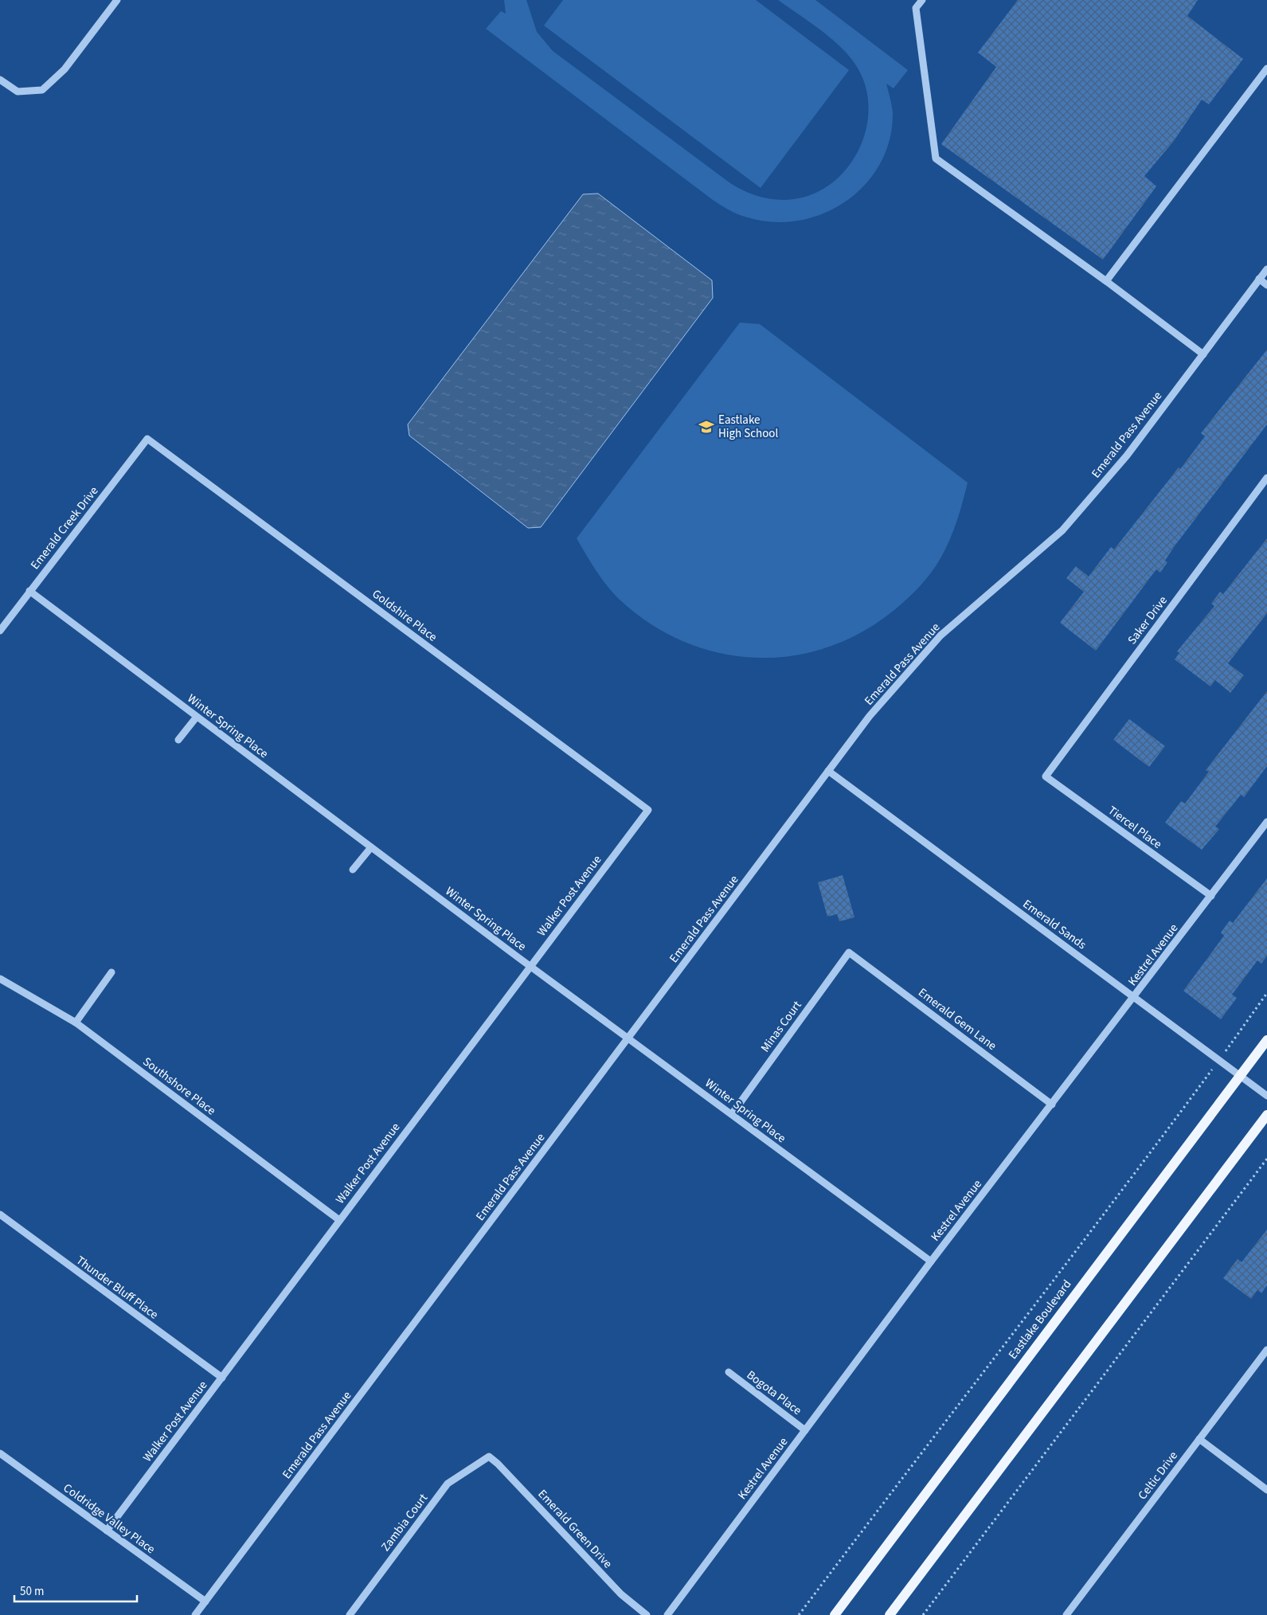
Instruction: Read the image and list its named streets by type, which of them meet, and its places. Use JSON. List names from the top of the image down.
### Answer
{
  "streets": {
    "main road": ["Eastlake Boulevard"],
    "street": [
      "Emerald Pass Avenue",
      "Emerald Creek Drive",
      "Goldshire Place",
      "Saker Drive",
      "Winter Spring Place",
      "Tiercel Place",
      "Walker Post Avenue",
      "Emerald Sands",
      "Kestrel Avenue",
      "Emerald Gem Lane",
      "Minas Court",
      "Southshore Place",
      "Thunder Bluff Place",
      "Bogota Place",
      "Celtic Drive",
      "Coldridge Valley Place",
      "Zambia Court",
      "Emerald Green Drive"
    ]
  },
  "crossings": [
    ["Emerald Pass Avenue", "Winter Spring Place"],
    ["Emerald Pass Avenue", "Emerald Sands"],
    ["Emerald Pass Avenue", "Coldridge Valley Place"],
    ["Emerald Creek Drive", "Goldshire Place"],
    ["Emerald Creek Drive", "Winter Spring Place"],
    ["Goldshire Place", "Walker Post Avenue"],
    ["Saker Drive", "Tiercel Place"],
    ["Winter Spring Place", "Walker Post Avenue"],
    ["Winter Spring Place", "Kestrel Avenue"],
    ["Winter Spring Place", "Minas Court"],
    ["Tiercel Place", "Kestrel Avenue"],
    ["Walker Post Avenue", "Southshore Place"],
    ["Walker Post Avenue", "Thunder Bluff Place"],
    ["Walker Post Avenue", "Coldridge Valley Place"],
    ["Emerald Sands", "Kestrel Avenue"],
    ["Emerald Sands", "Eastlake Boulevard"],
    ["Kestrel Avenue", "Emerald Gem Lane"],
    ["Kestrel Avenue", "Bogota Place"],
    ["Emerald Gem Lane", "Minas Court"],
    ["Zambia Court", "Emerald Green Drive"]
  ],
  "places": {
    "school or university": ["Eastlake High School"]
  },
  "scale_bar": "50 m"
}
